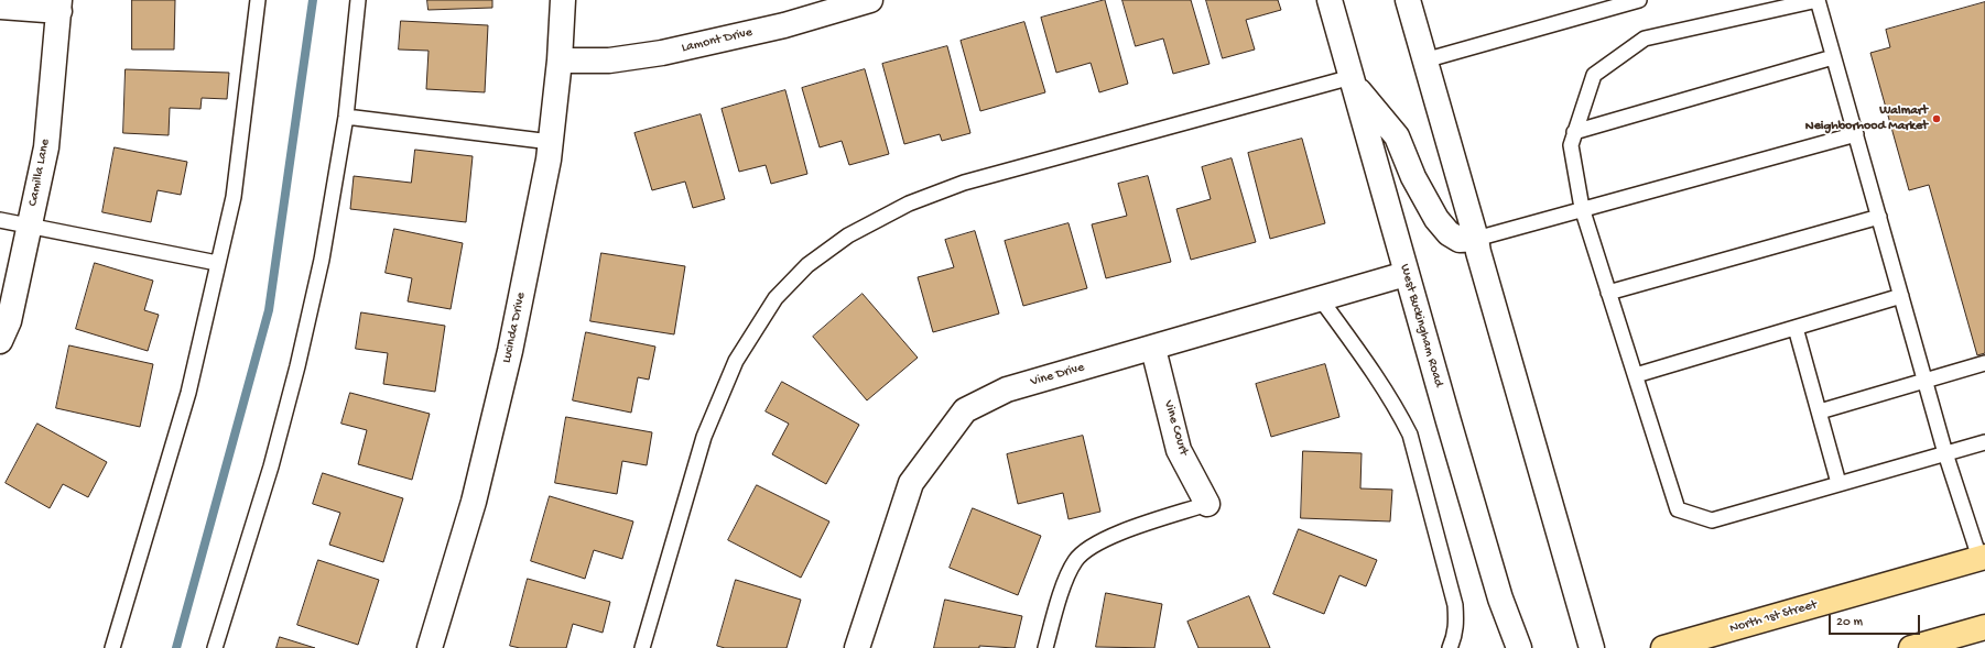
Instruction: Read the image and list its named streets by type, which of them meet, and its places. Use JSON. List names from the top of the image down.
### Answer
{
  "streets": {
    "main road": ["North 1st Street"],
    "street": [
      "Lamont Drive",
      "Camilla Lane",
      "West Buckingham Road",
      "Lucinda Drive",
      "Vine Drive",
      "Vine Court"
    ]
  },
  "crossings": [
    ["Lamont Drive", "Lucinda Drive"],
    ["West Buckingham Road", "Vine Drive"],
    ["Vine Drive", "Vine Court"]
  ],
  "places": ["Walmart Neighborhood Market"],
  "scale_bar": "20 m"
}
